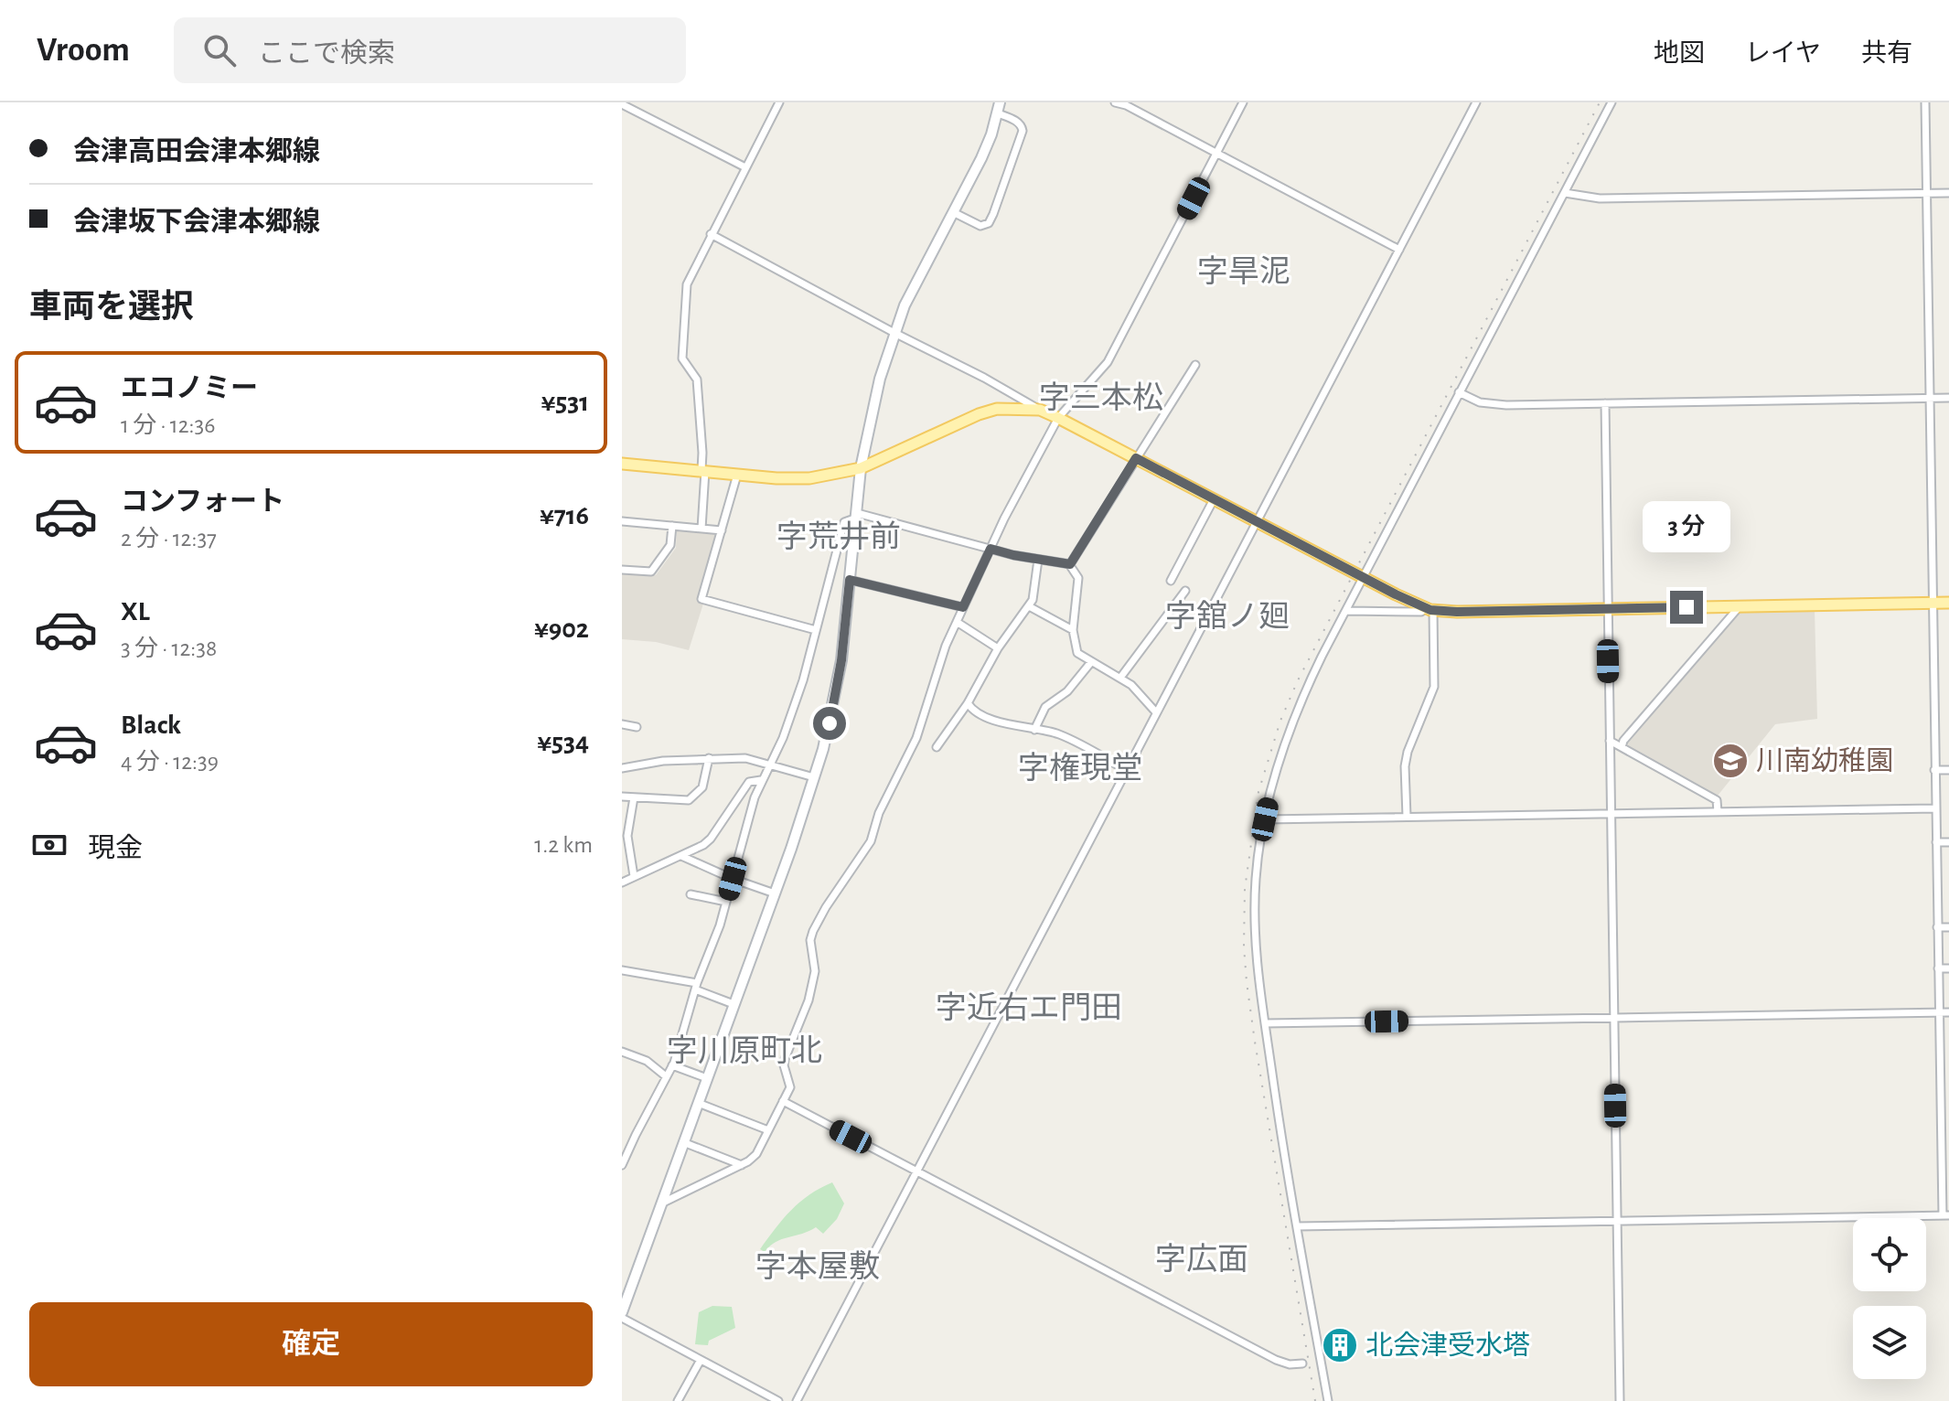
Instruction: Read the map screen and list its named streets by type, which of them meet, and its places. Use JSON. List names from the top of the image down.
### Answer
{
  "districts": [
    "字旱泥",
    "字三本松",
    "字荒井前",
    "字舘ノ廻",
    "字権現堂",
    "字近右エ門田",
    "字川原町北",
    "字広面",
    "字本屋敷"
  ],
  "places": {
    "school or university": ["川南幼稚園"],
    "building": ["北会津受水塔"]
  },
  "page": {
    "header": "Vroom",
    "search": "ここで検索",
    "nav": ["地図", "レイヤ", "共有"],
    "banner": ["会津高田会津本郷線", "会津坂下会津本郷線"],
    "heading": "車両を選択",
    "list": [
      {
        "name": "エコノミー",
        "note": "1 分 · 12:36",
        "value": "¥531"
      },
      {
        "name": "コンフォート",
        "note": "2 分 · 12:37",
        "value": "¥716"
      },
      {
        "name": "XL",
        "note": "3 分 · 12:38",
        "value": "¥902"
      },
      {
        "name": "Black",
        "note": "4 分 · 12:39",
        "value": "¥534"
      }
    ],
    "bubble": "3 分",
    "pay": ["現金", "1.2 km"],
    "buttons": "確定"
  }
}
